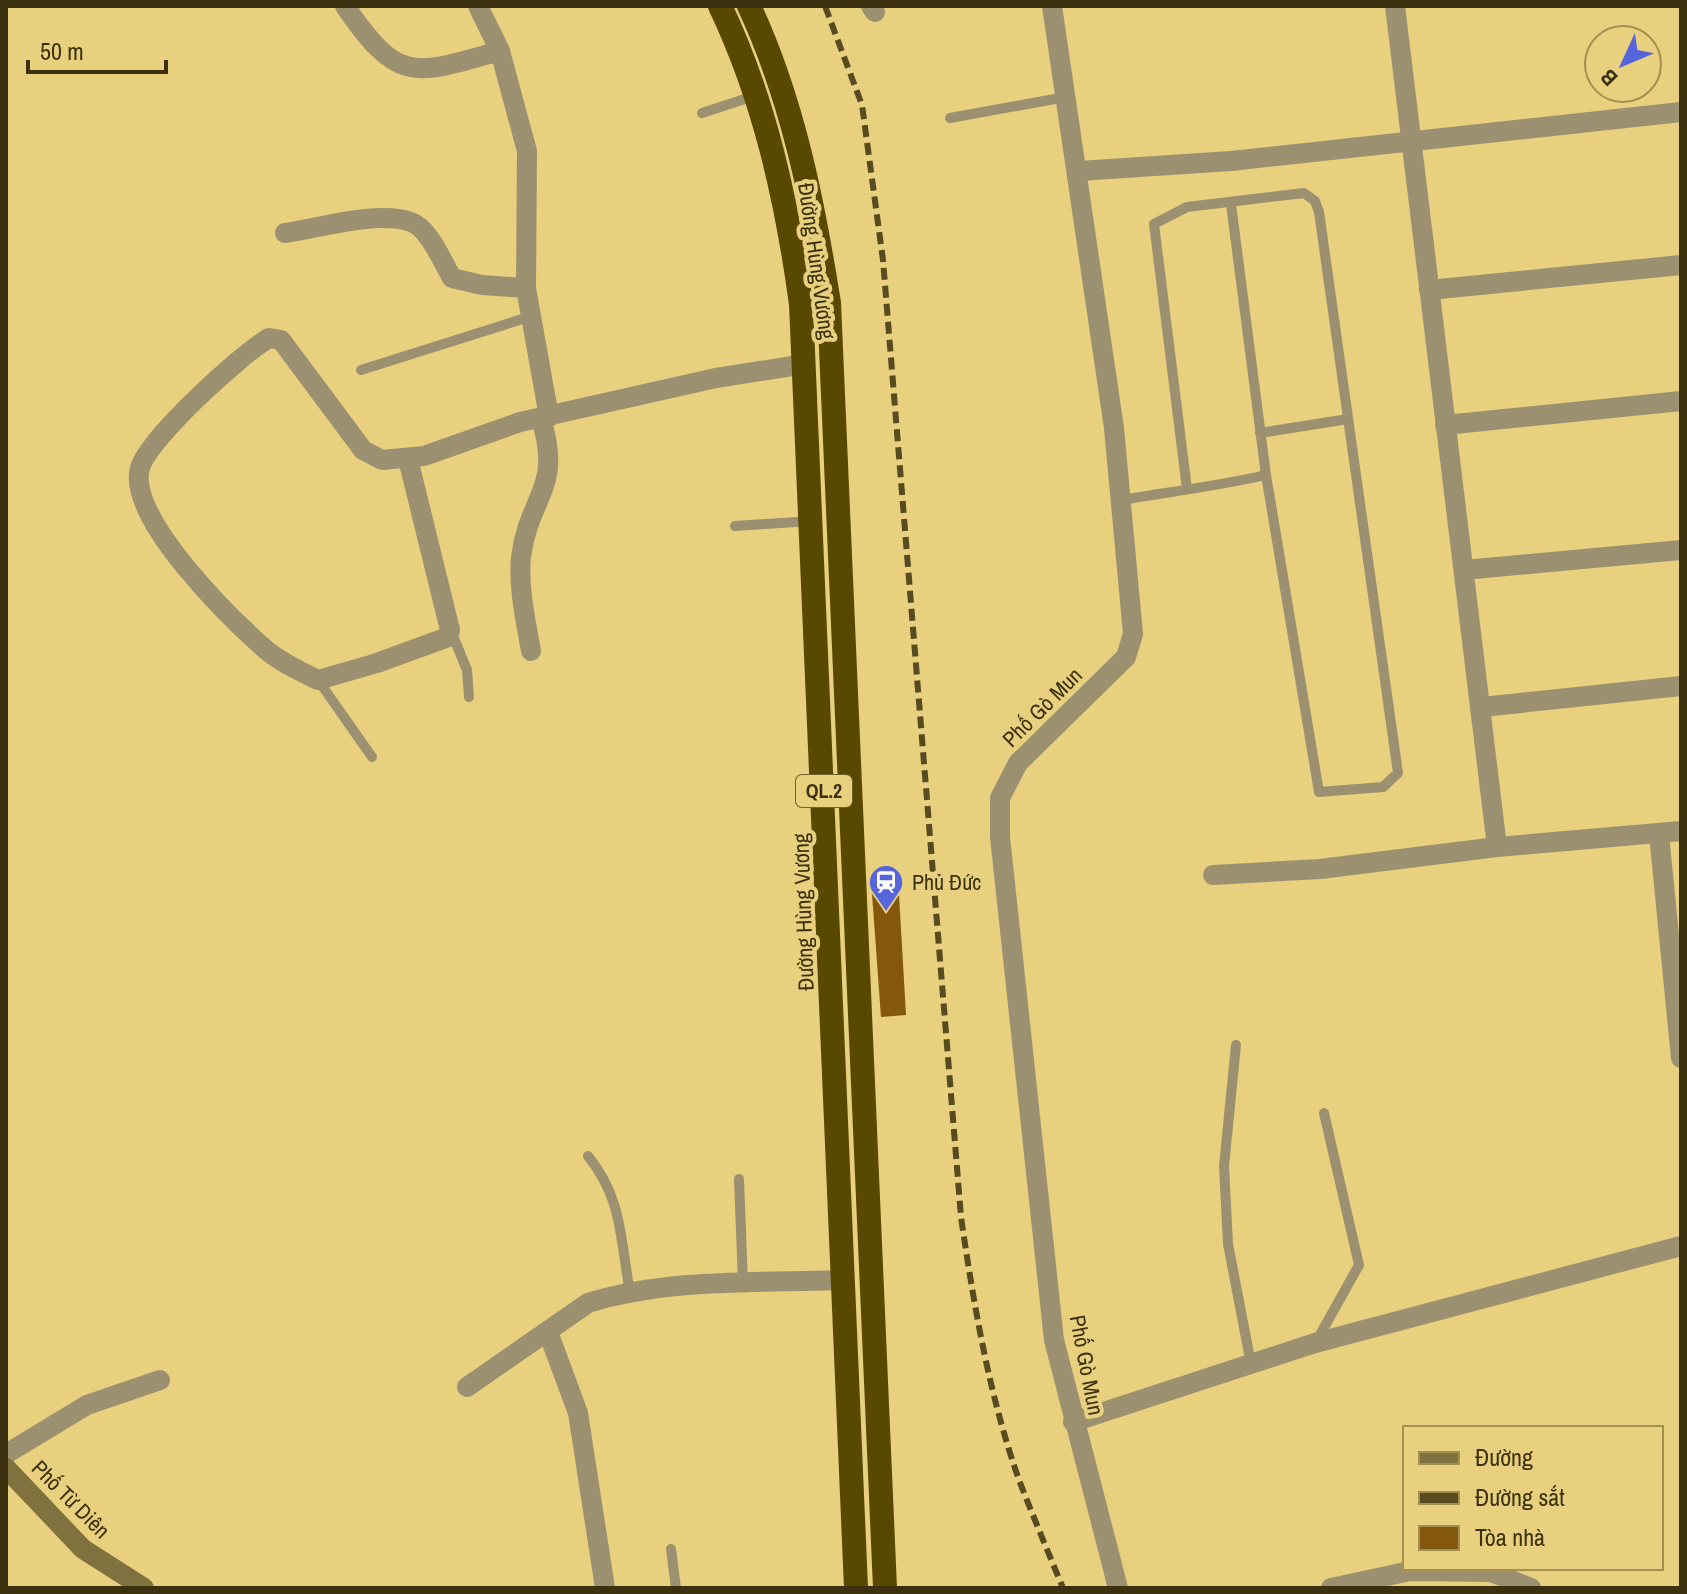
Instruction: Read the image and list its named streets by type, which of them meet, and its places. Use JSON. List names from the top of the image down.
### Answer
{
  "streets": {
    "highway": ["Đường Hùng Vương", "QL.2"],
    "street": ["Phố Gò Mun", "Phố Từ Diên"]
  },
  "places": {
    "station": ["Phủ Đức"]
  },
  "legend": ["Đường", "Đường sắt", "Tòa nhà"],
  "scale_bar": "50 m",
  "north": "bottom left"
}
